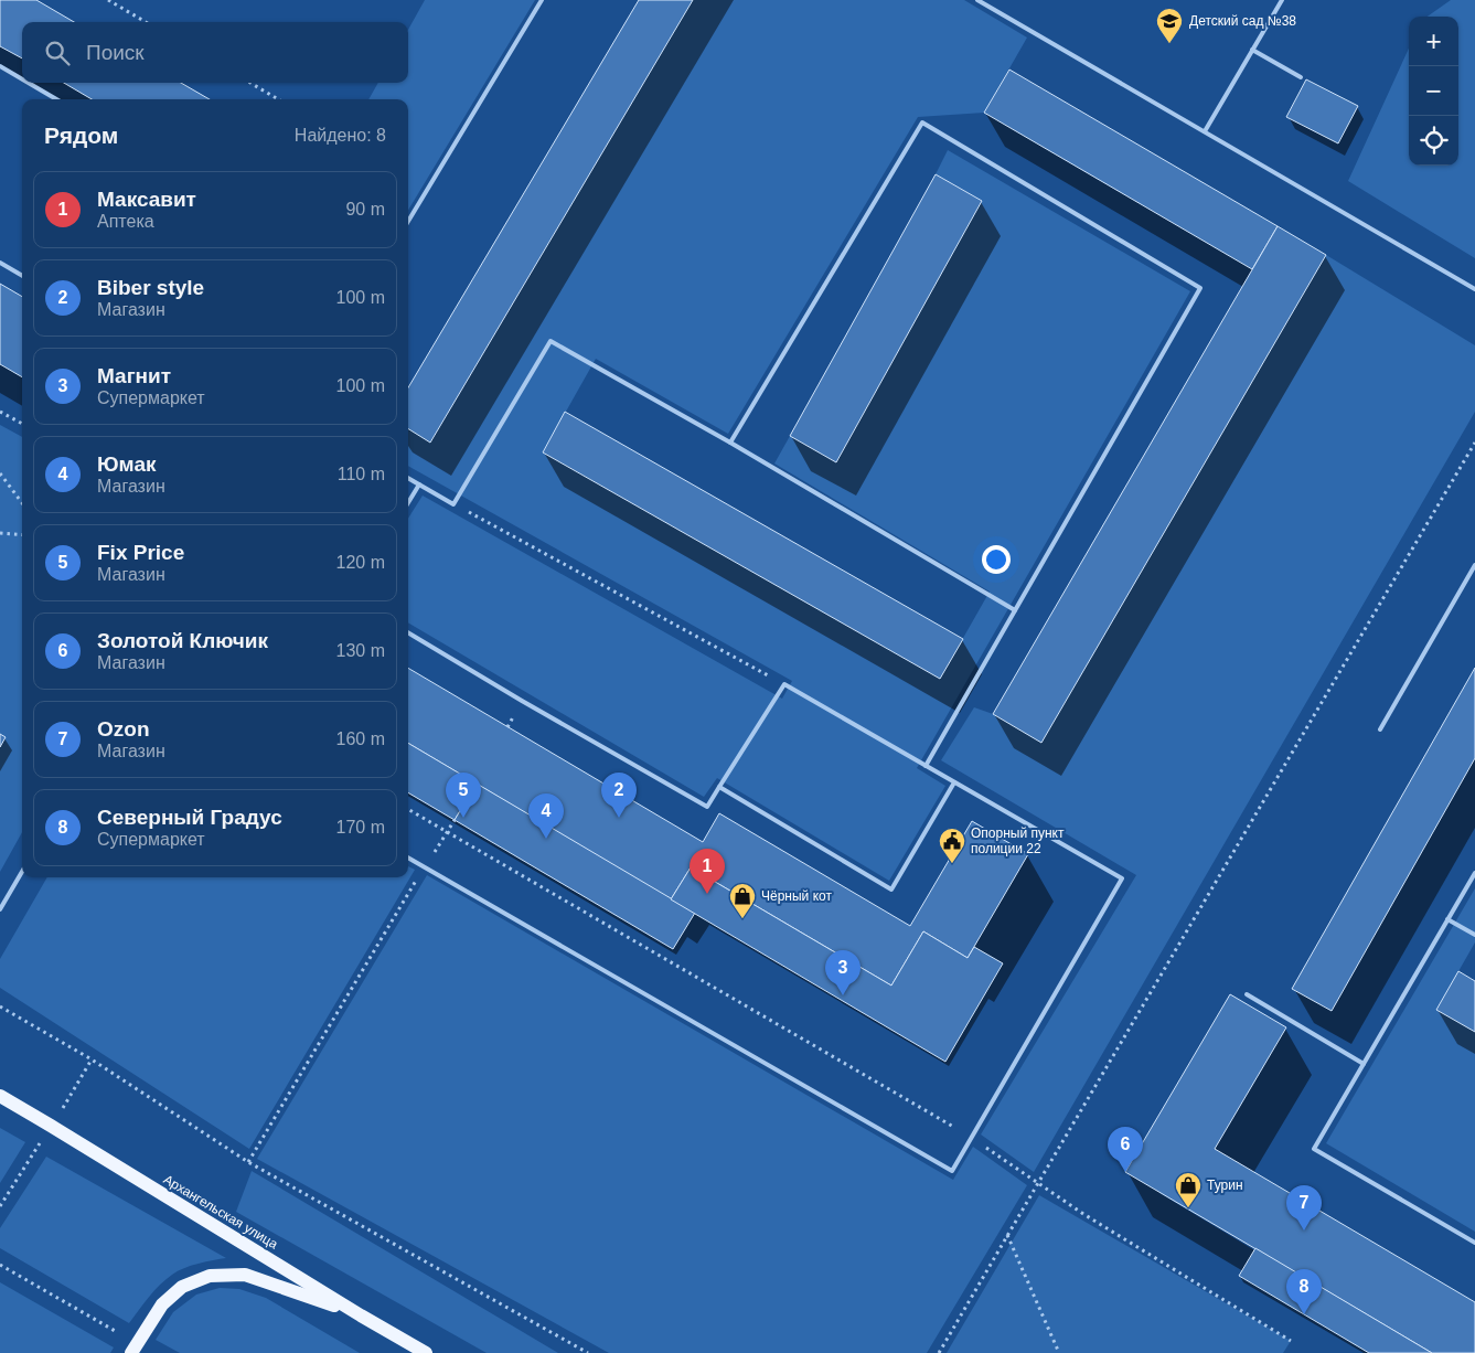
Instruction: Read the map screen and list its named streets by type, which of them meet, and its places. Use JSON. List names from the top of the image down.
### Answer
{
  "streets": {
    "main road": ["Архангельская улица"]
  },
  "places": {
    "school or university": ["Детский сад №38"],
    "public building": ["Опорный пункт полиции 22"],
    "shop": ["Чёрный кот", "Турин"]
  },
  "page": {
    "map_buttons": ["+", "−"],
    "search": "Поиск",
    "heading": ["Рядом", "Найдено: 8"],
    "list": [
      {
        "mark": "1",
        "name": "Максавит",
        "note": "Аптека",
        "value": "90 m"
      },
      {
        "mark": "2",
        "name": "Biber style",
        "note": "Магазин",
        "value": "100 m"
      },
      {
        "mark": "3",
        "name": "Магнит",
        "note": "Супермаркет",
        "value": "100 m"
      },
      {
        "mark": "4",
        "name": "Юмак",
        "note": "Магазин",
        "value": "110 m"
      },
      {
        "mark": "5",
        "name": "Fix Price",
        "note": "Магазин",
        "value": "120 m"
      },
      {
        "mark": "6",
        "name": "Золотой Ключик",
        "note": "Магазин",
        "value": "130 m"
      },
      {
        "mark": "7",
        "name": "Ozon",
        "note": "Магазин",
        "value": "160 m"
      },
      {
        "mark": "8",
        "name": "Северный Градус",
        "note": "Супермаркет",
        "value": "170 m"
      }
    ],
    "pins": [
      "2",
      "5",
      "4",
      "1",
      "3",
      "6",
      "7",
      "8"
    ]
  }
}
